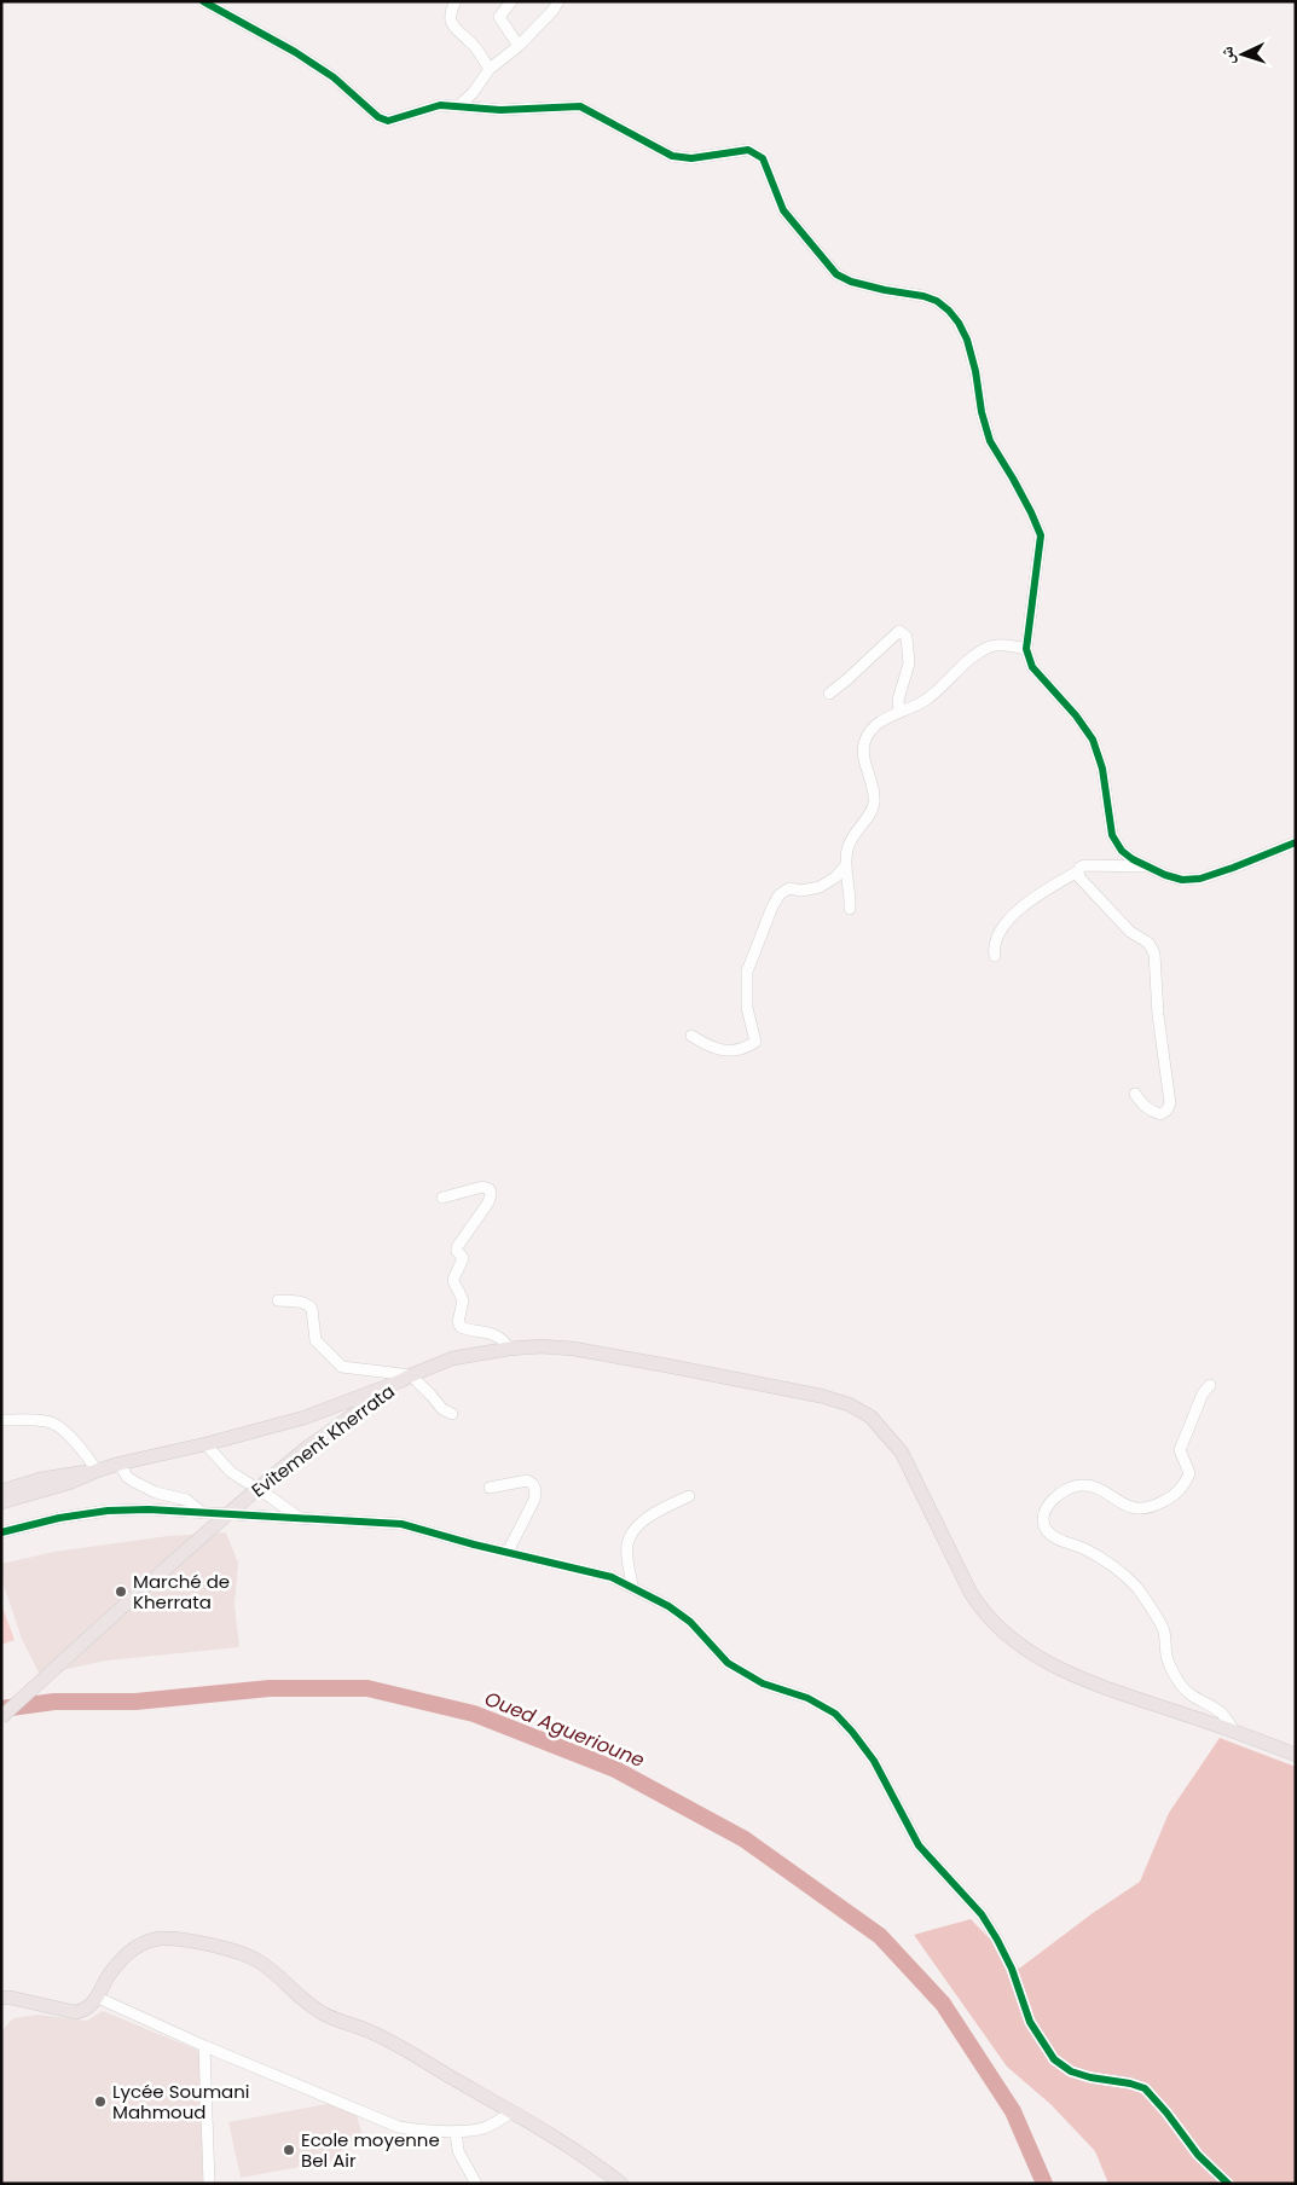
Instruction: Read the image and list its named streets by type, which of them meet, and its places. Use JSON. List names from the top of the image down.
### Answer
{
  "streets": {
    "main road": ["Evitement Kherrata"]
  },
  "water": ["Oued Aguerioune"],
  "places": ["Marché de Kherrata", "Lycée Soumani Mahmoud", "Ecole moyenne Bel Air"],
  "north": "left"
}
